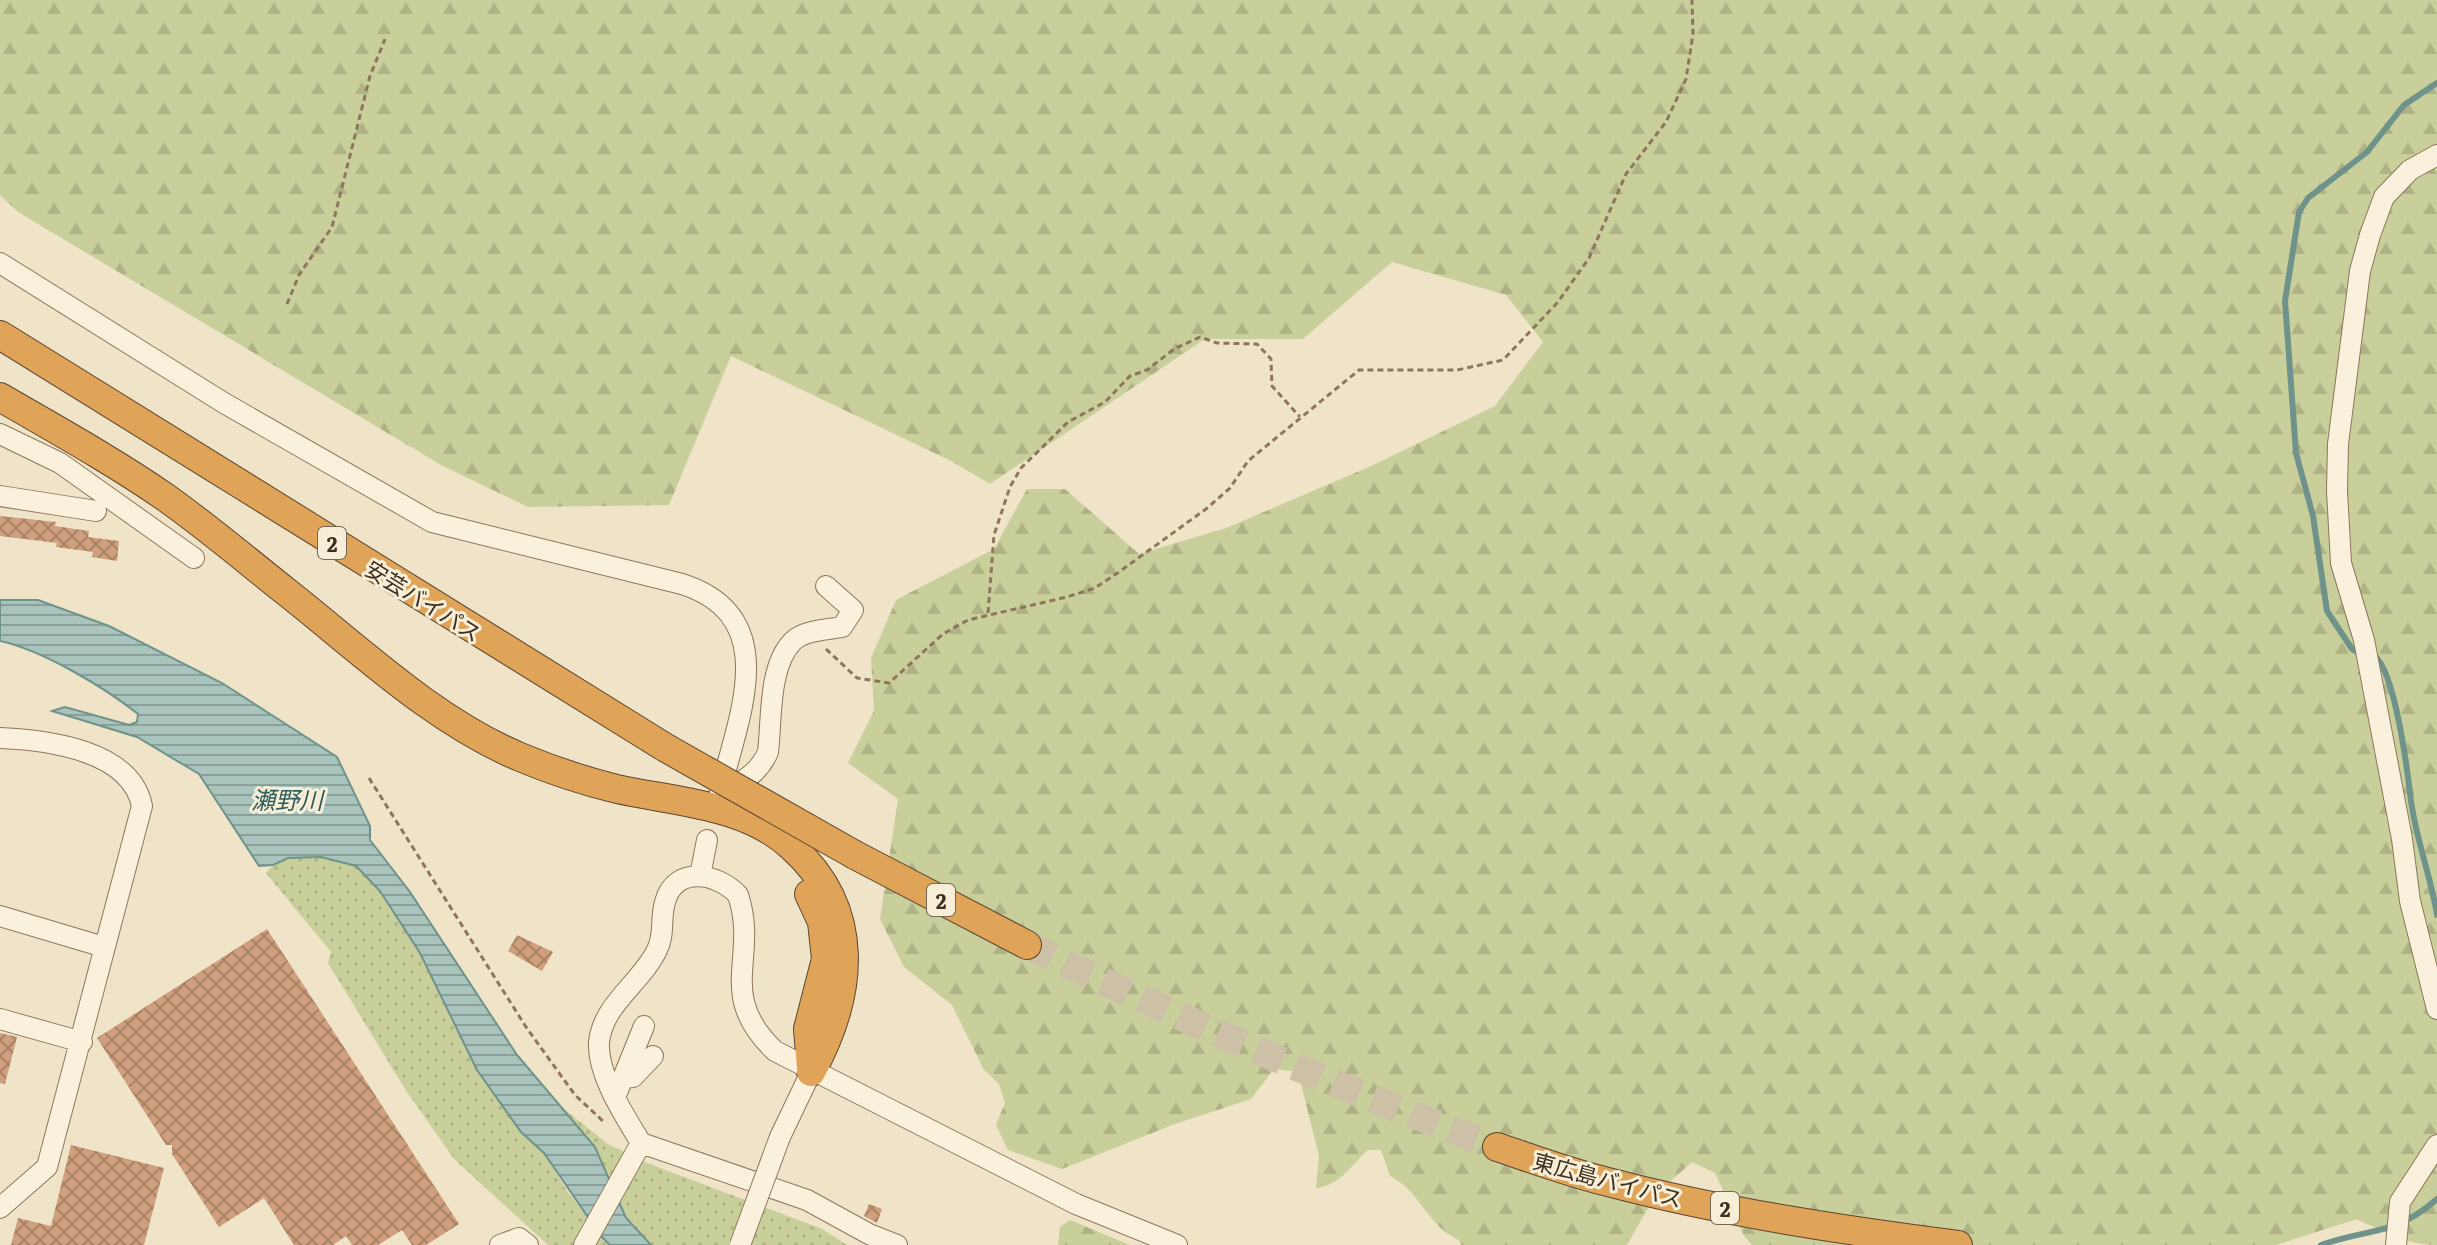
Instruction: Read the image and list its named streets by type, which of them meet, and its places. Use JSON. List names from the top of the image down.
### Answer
{
  "streets": {
    "highway": ["2", "安芸バイパス", "東広島バイパス"]
  },
  "water": ["瀬野川"]
}
